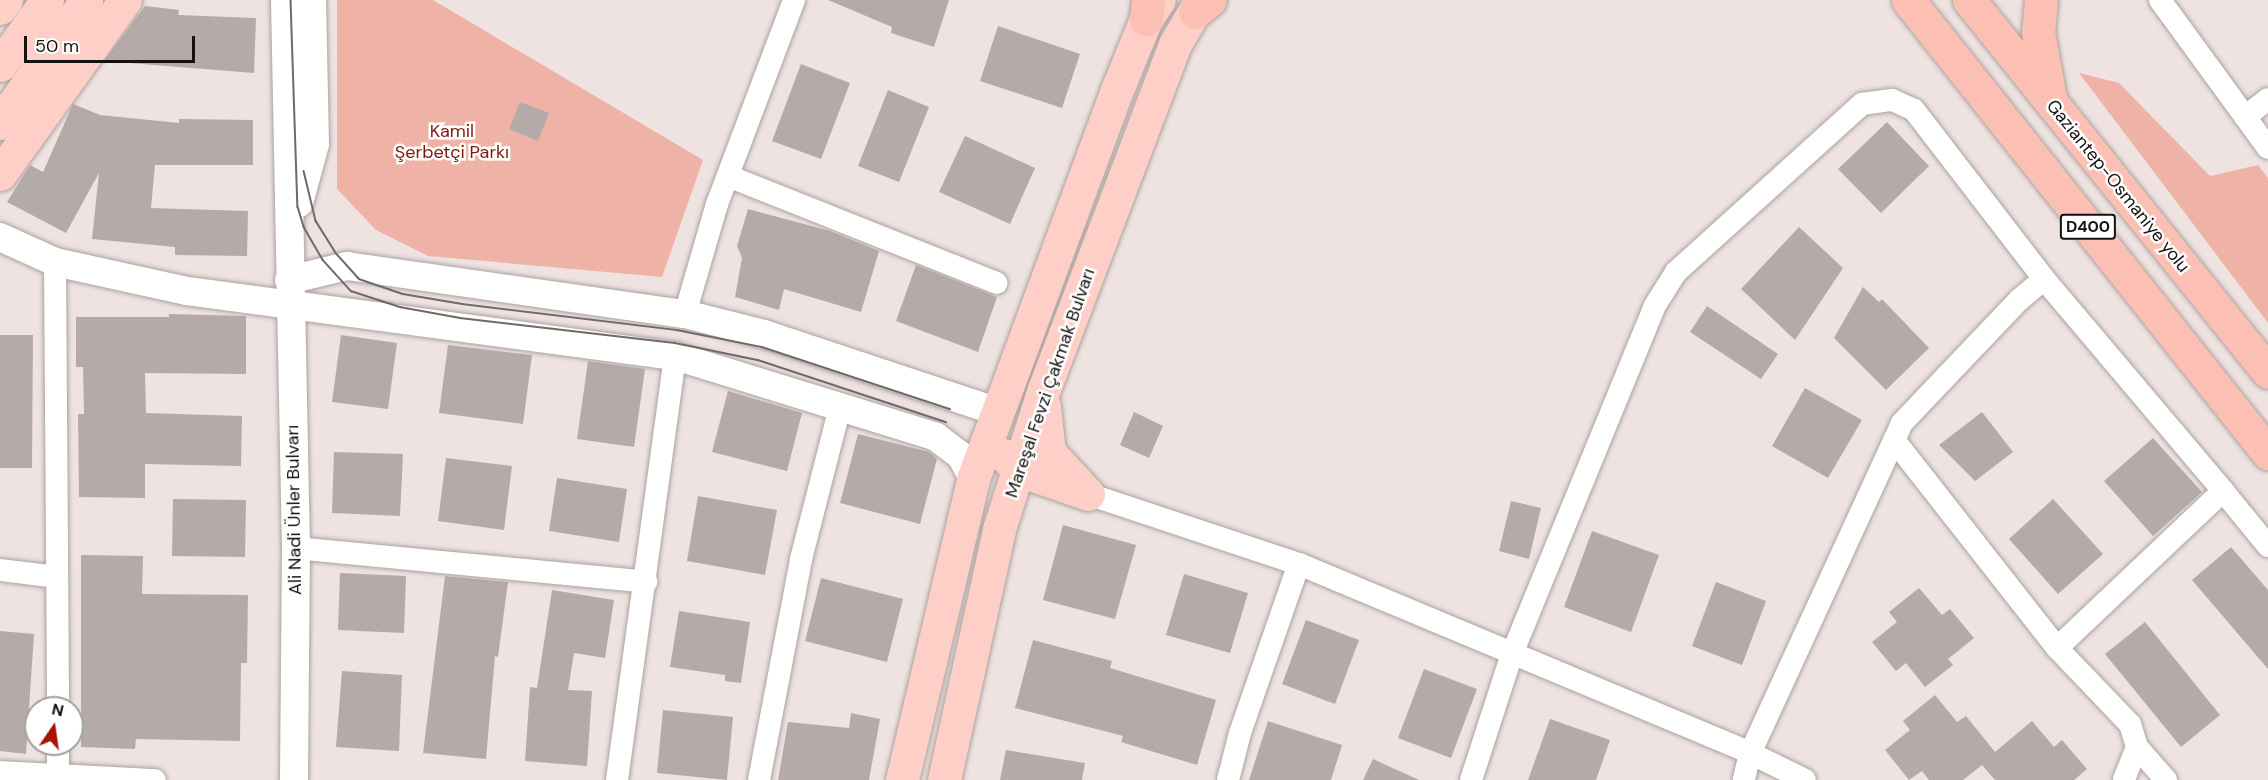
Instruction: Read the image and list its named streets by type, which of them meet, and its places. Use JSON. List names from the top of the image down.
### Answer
{
  "streets": {
    "highway": ["Gaziantep-Osmaniye yolu", "D400"],
    "main road": ["Mareşal Fevzi Çakmak Bulvarı"],
    "street": ["Ali Nadi Ünler Bulvarı"]
  },
  "parks": ["Kamil Şerbetçi Parkı"],
  "scale_bar": "50 m",
  "north": "top"
}
